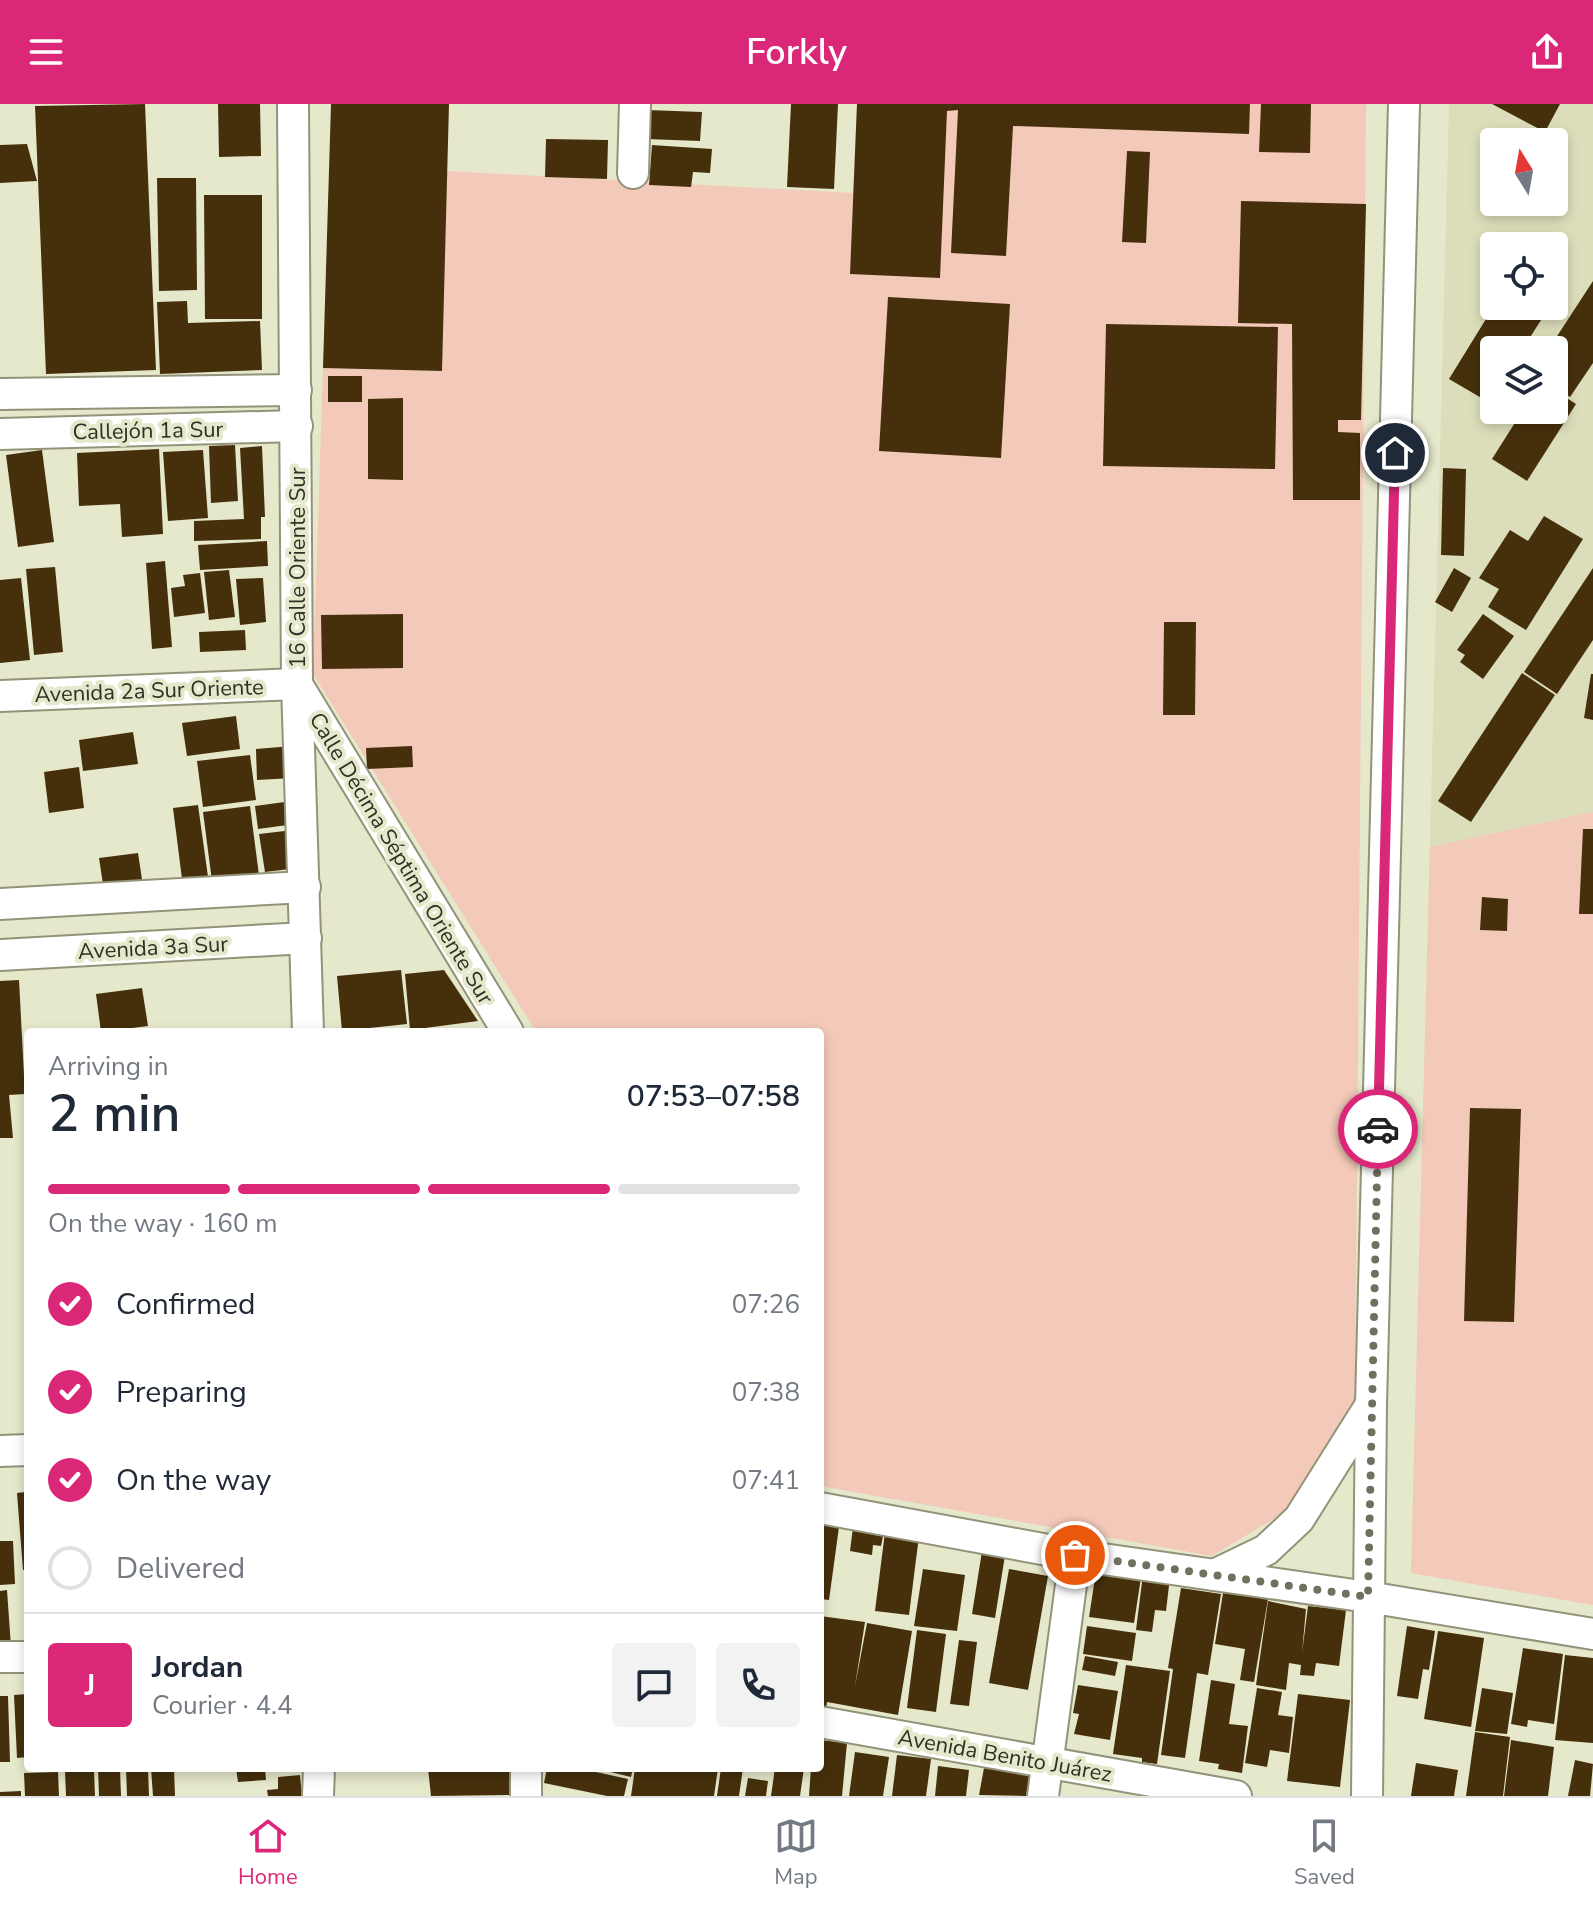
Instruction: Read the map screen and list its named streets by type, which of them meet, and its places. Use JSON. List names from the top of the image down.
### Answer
{
  "streets": {
    "street": [
      "Callejón 1a Sur",
      "16 Calle Oriente Sur",
      "Avenida 2a Sur Oriente",
      "Calle Décima Séptima Oriente Sur",
      "Avenida 3a Sur",
      "Avenida Benito Juárez"
    ]
  },
  "crossings": [
    ["Callejón 1a Sur", "16 Calle Oriente Sur"],
    ["16 Calle Oriente Sur", "Avenida 2a Sur Oriente"],
    ["16 Calle Oriente Sur", "Calle Décima Séptima Oriente Sur"],
    ["16 Calle Oriente Sur", "Avenida 3a Sur"],
    ["Avenida 2a Sur Oriente", "Calle Décima Séptima Oriente Sur"]
  ],
  "north": "top",
  "page": {
    "header": "Forkly",
    "heading": ["2 min", "Arriving in", "07:53–07:58"],
    "panel": ["Jordan", "Courier · 4.4"],
    "bar": "On the way · 160 m",
    "list": [
      ["Confirmed", "07:26"],
      ["Preparing", "07:38"],
      ["On the way", "07:41"],
      "Delivered"
    ],
    "round": "J",
    "tabs": ["Home", "Map", "Saved"]
  }
}
